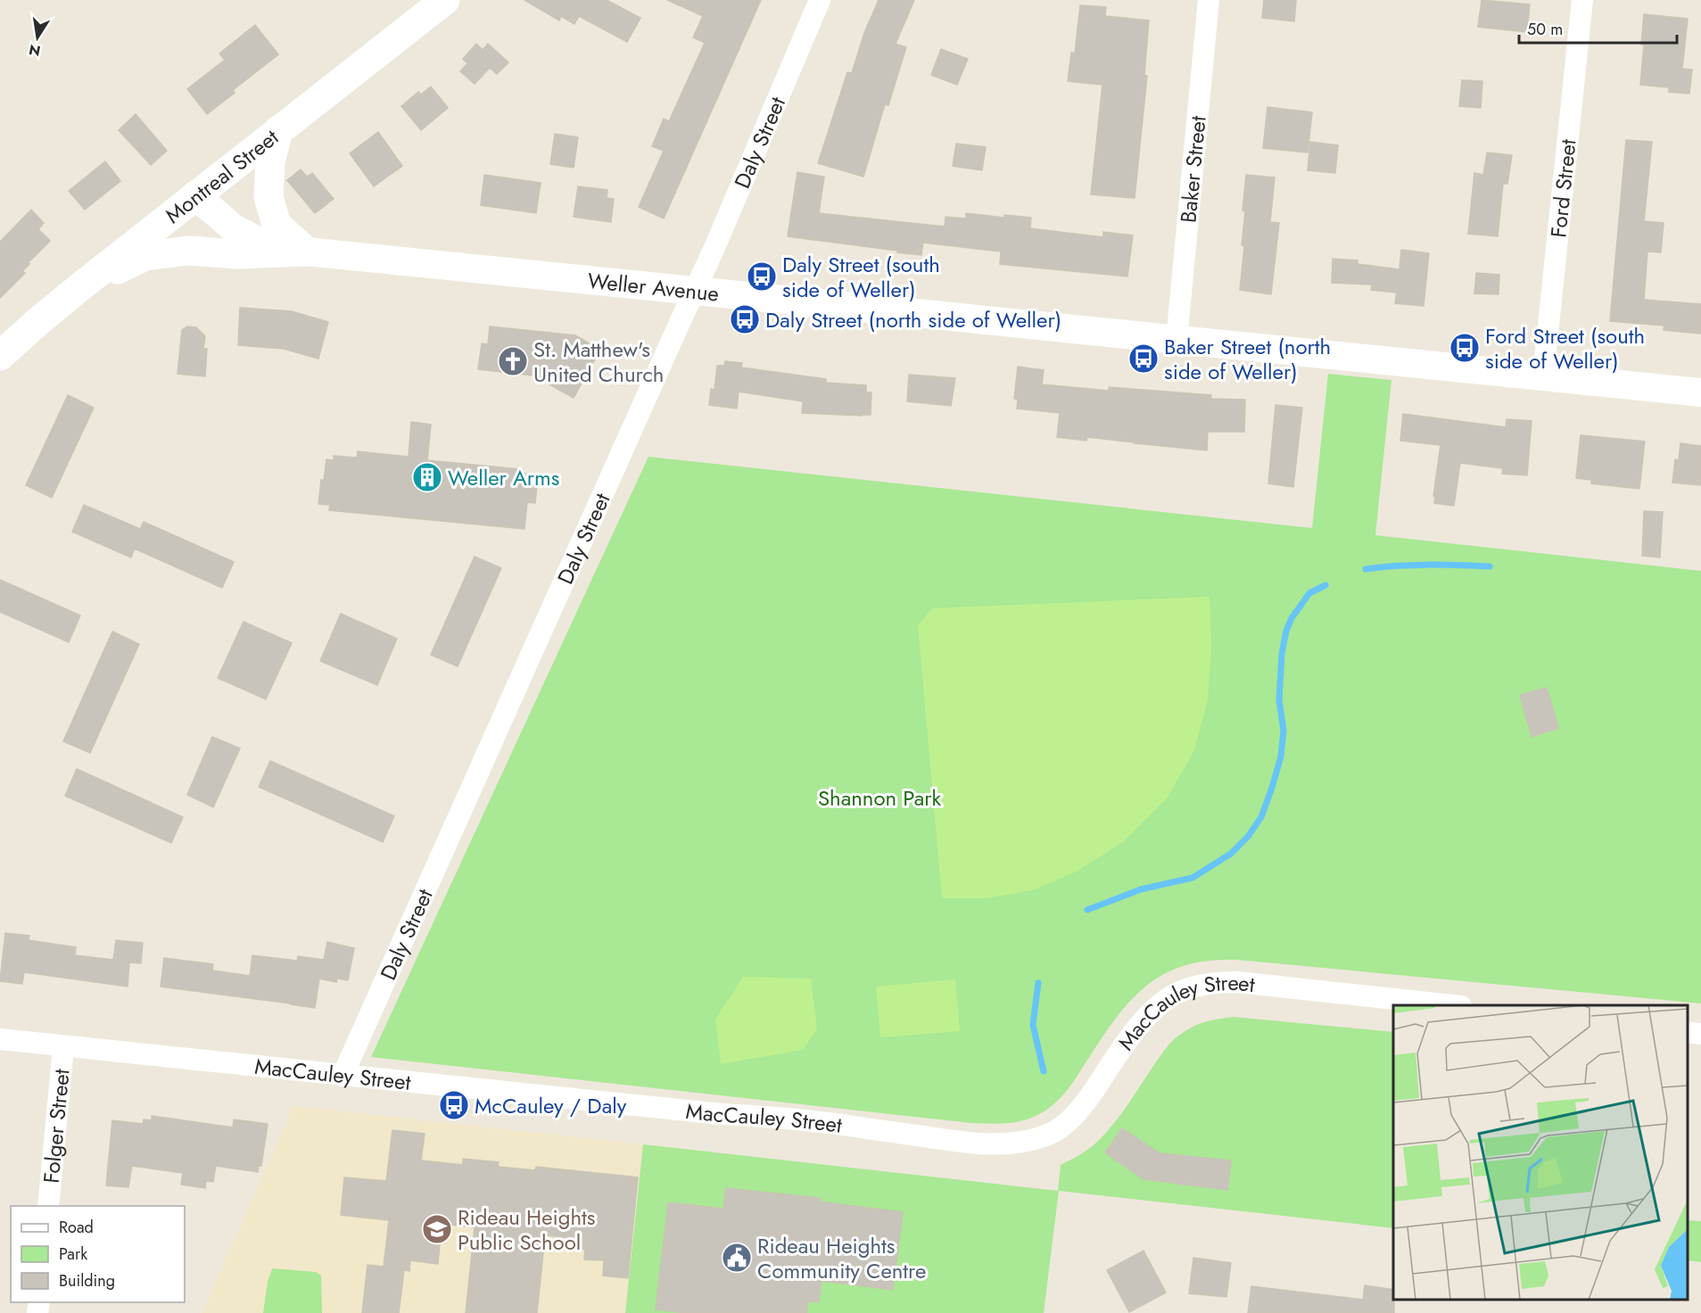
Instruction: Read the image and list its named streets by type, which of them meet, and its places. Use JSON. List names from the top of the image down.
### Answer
{
  "streets": {
    "main road": ["Montreal Street"],
    "street": [
      "Daly Street",
      "Baker Street",
      "Ford Street",
      "Weller Avenue",
      "MacCauley Street",
      "Folger Street"
    ]
  },
  "crossings": [
    ["Daly Street", "Weller Avenue"],
    ["Daly Street", "MacCauley Street"],
    ["Baker Street", "Weller Avenue"],
    ["Montreal Street", "Weller Avenue"],
    ["Ford Street", "Weller Avenue"],
    ["MacCauley Street", "Folger Street"]
  ],
  "parks": ["Shannon Park"],
  "places": {
    "bus stop": [
      "Daly Street (south side of Weller)",
      "Daly Street (north side of Weller)",
      "Ford Street (south side of Weller)",
      "Baker Street (north side of Weller)",
      "McCauley / Daly"
    ],
    "church": ["St. Matthew's United Church"],
    "building": ["Weller Arms"],
    "school or university": ["Rideau Heights Public School"],
    "public building": ["Rideau Heights Community Centre"]
  },
  "legend": ["Road", "Park", "Building"],
  "scale_bar": "50 m",
  "north": "bottom"
}
